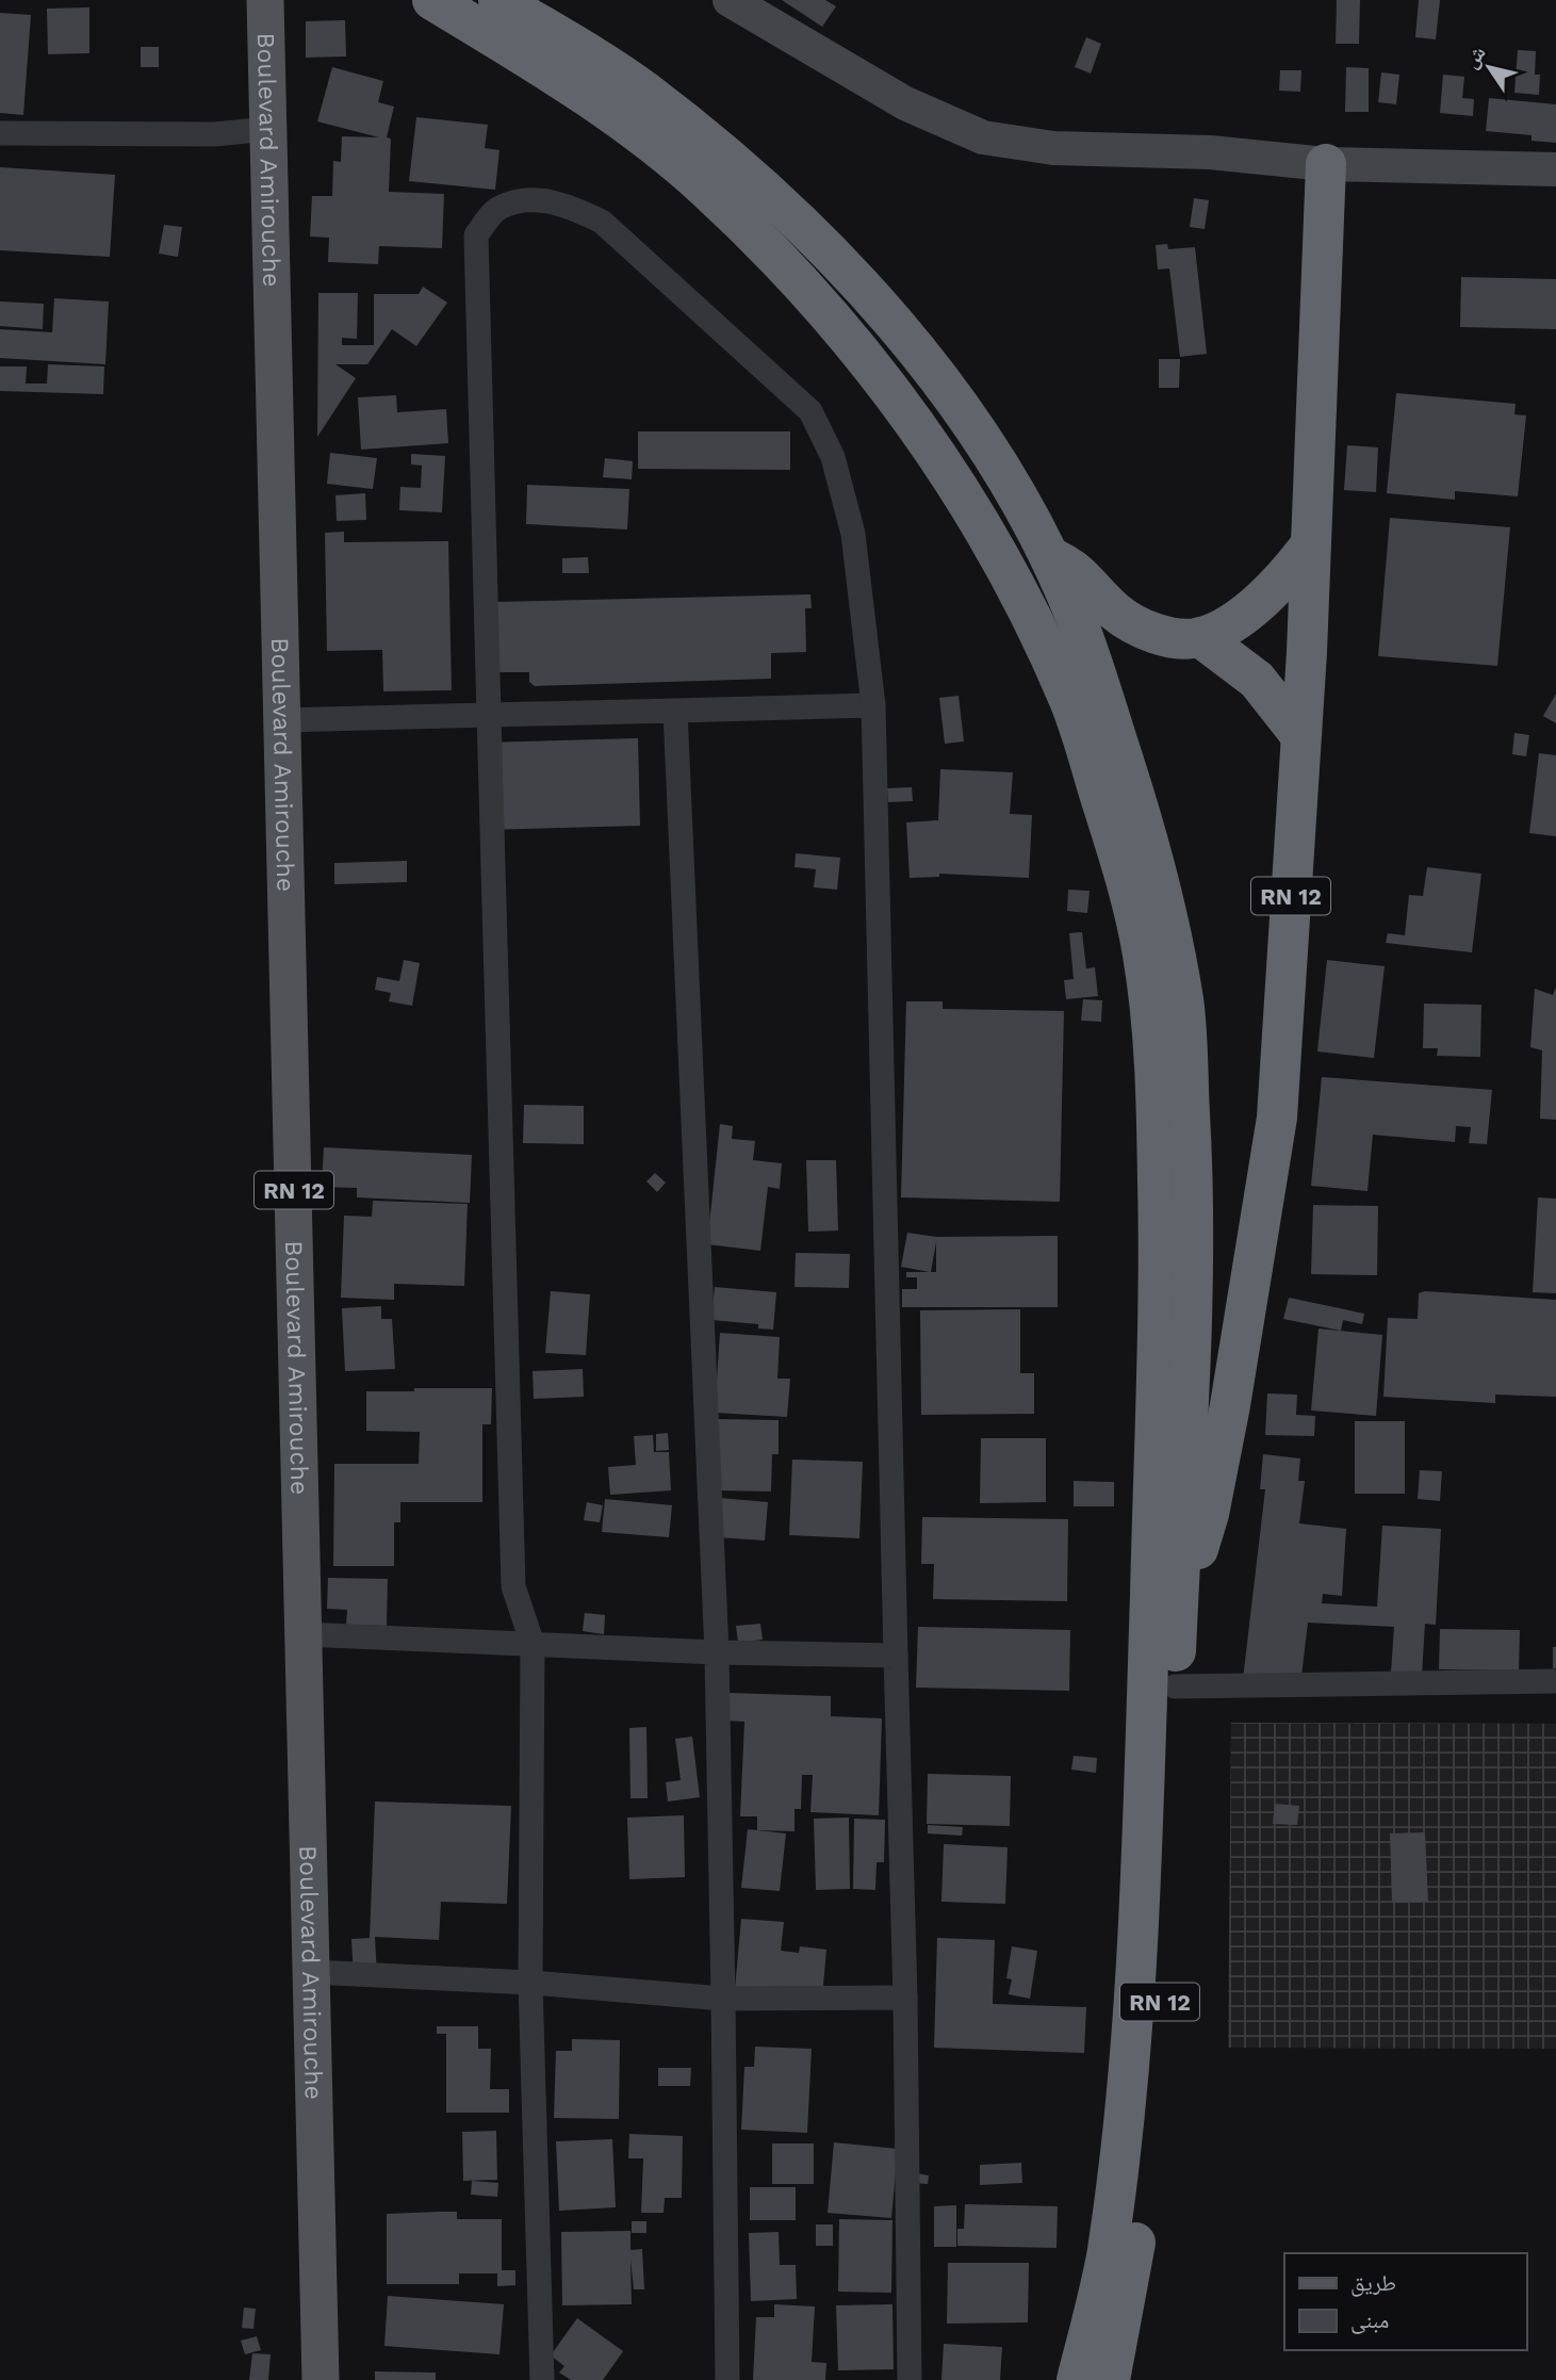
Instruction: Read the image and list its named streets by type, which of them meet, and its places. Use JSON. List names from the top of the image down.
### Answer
{
  "streets": {
    "highway": ["RN 12"],
    "main road": ["Boulevard Amirouche"]
  },
  "legend": ["طريق", "مبنى"],
  "north": "top left"
}
